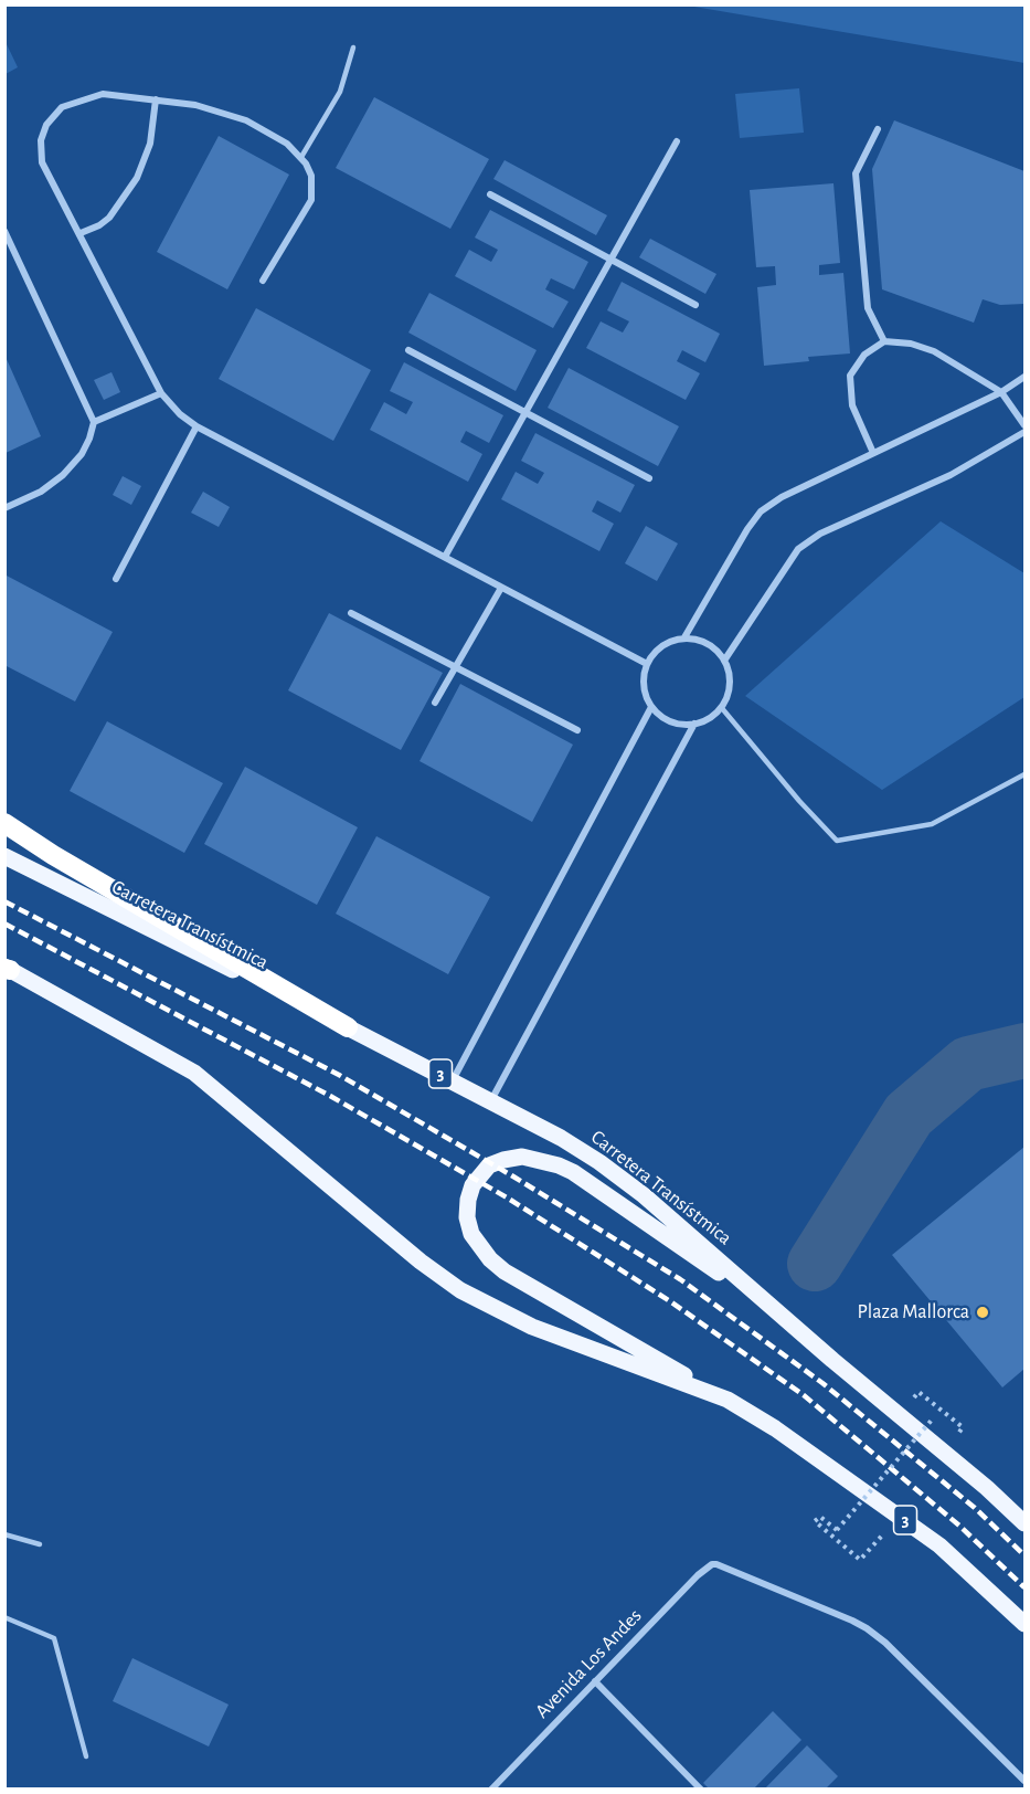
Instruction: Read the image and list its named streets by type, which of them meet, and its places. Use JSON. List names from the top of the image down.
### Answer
{
  "streets": {
    "main road": ["Carretera Transístmica", "3"],
    "street": ["Avenida Los Andes"]
  },
  "places": ["Plaza Mallorca"]
}
